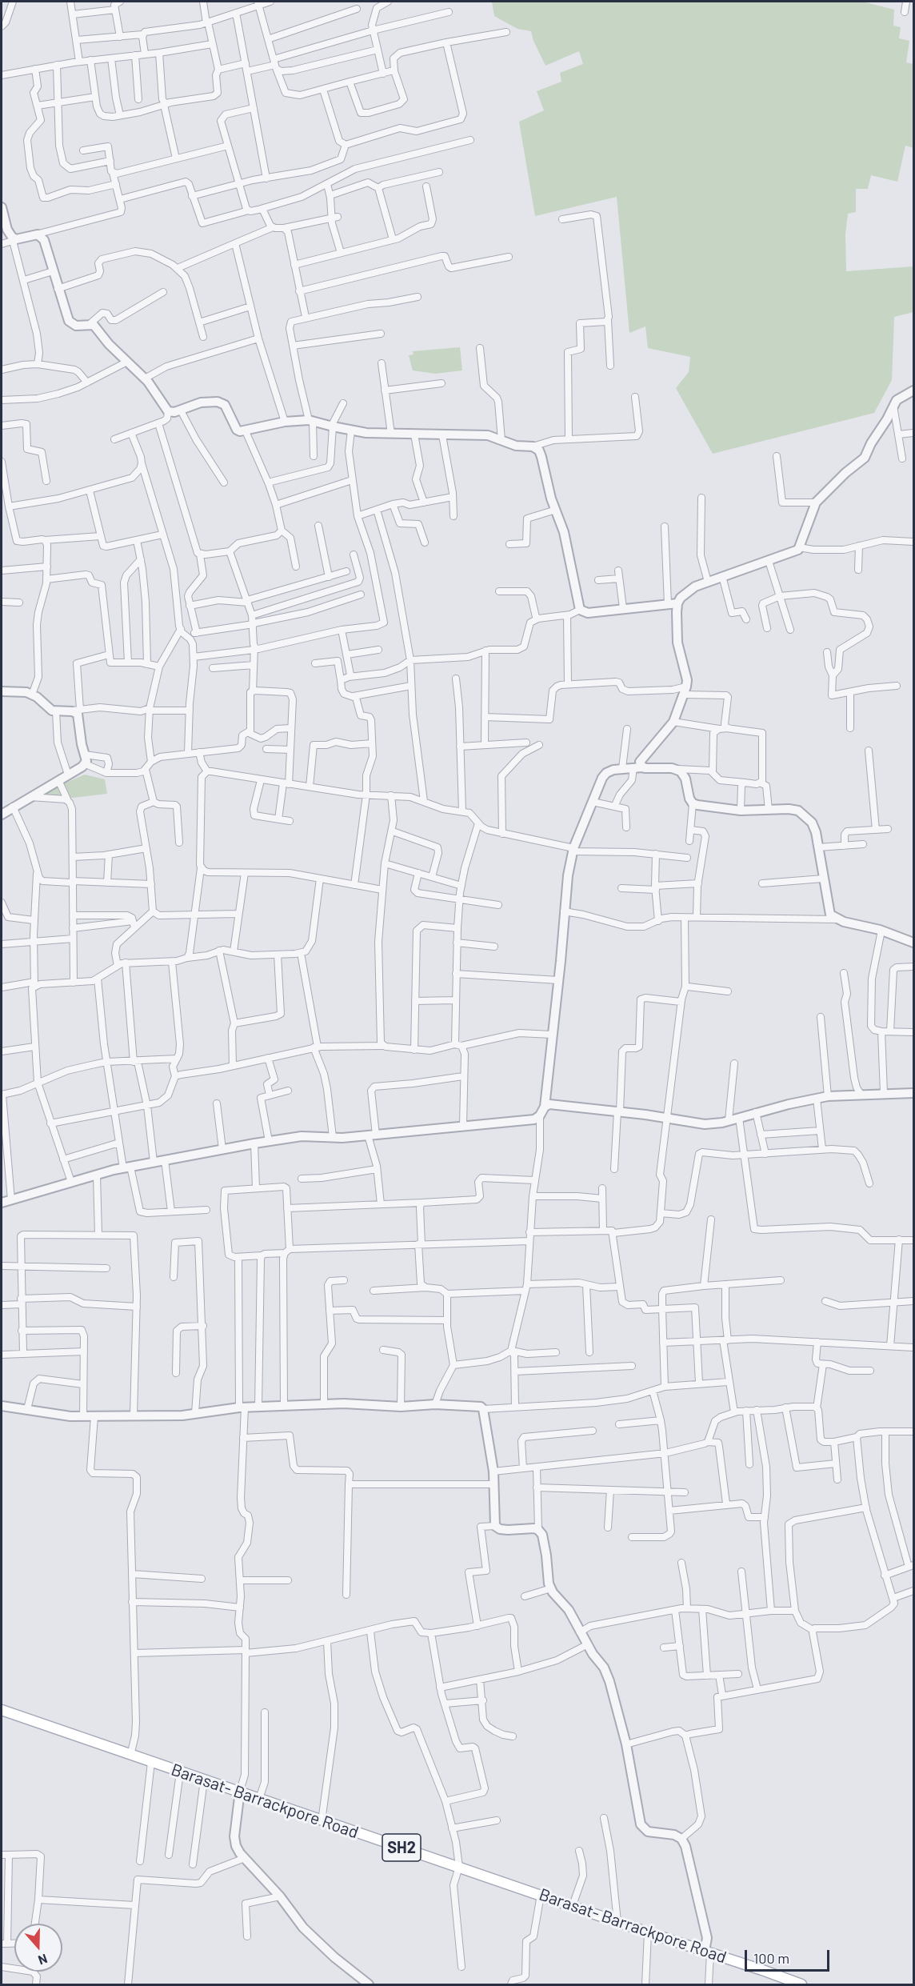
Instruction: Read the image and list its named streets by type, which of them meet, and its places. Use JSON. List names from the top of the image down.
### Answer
{
  "streets": {
    "main road": ["Barasat- Barrackpore Road", "SH2"]
  },
  "scale_bar": "100 m",
  "north": "bottom"
}
